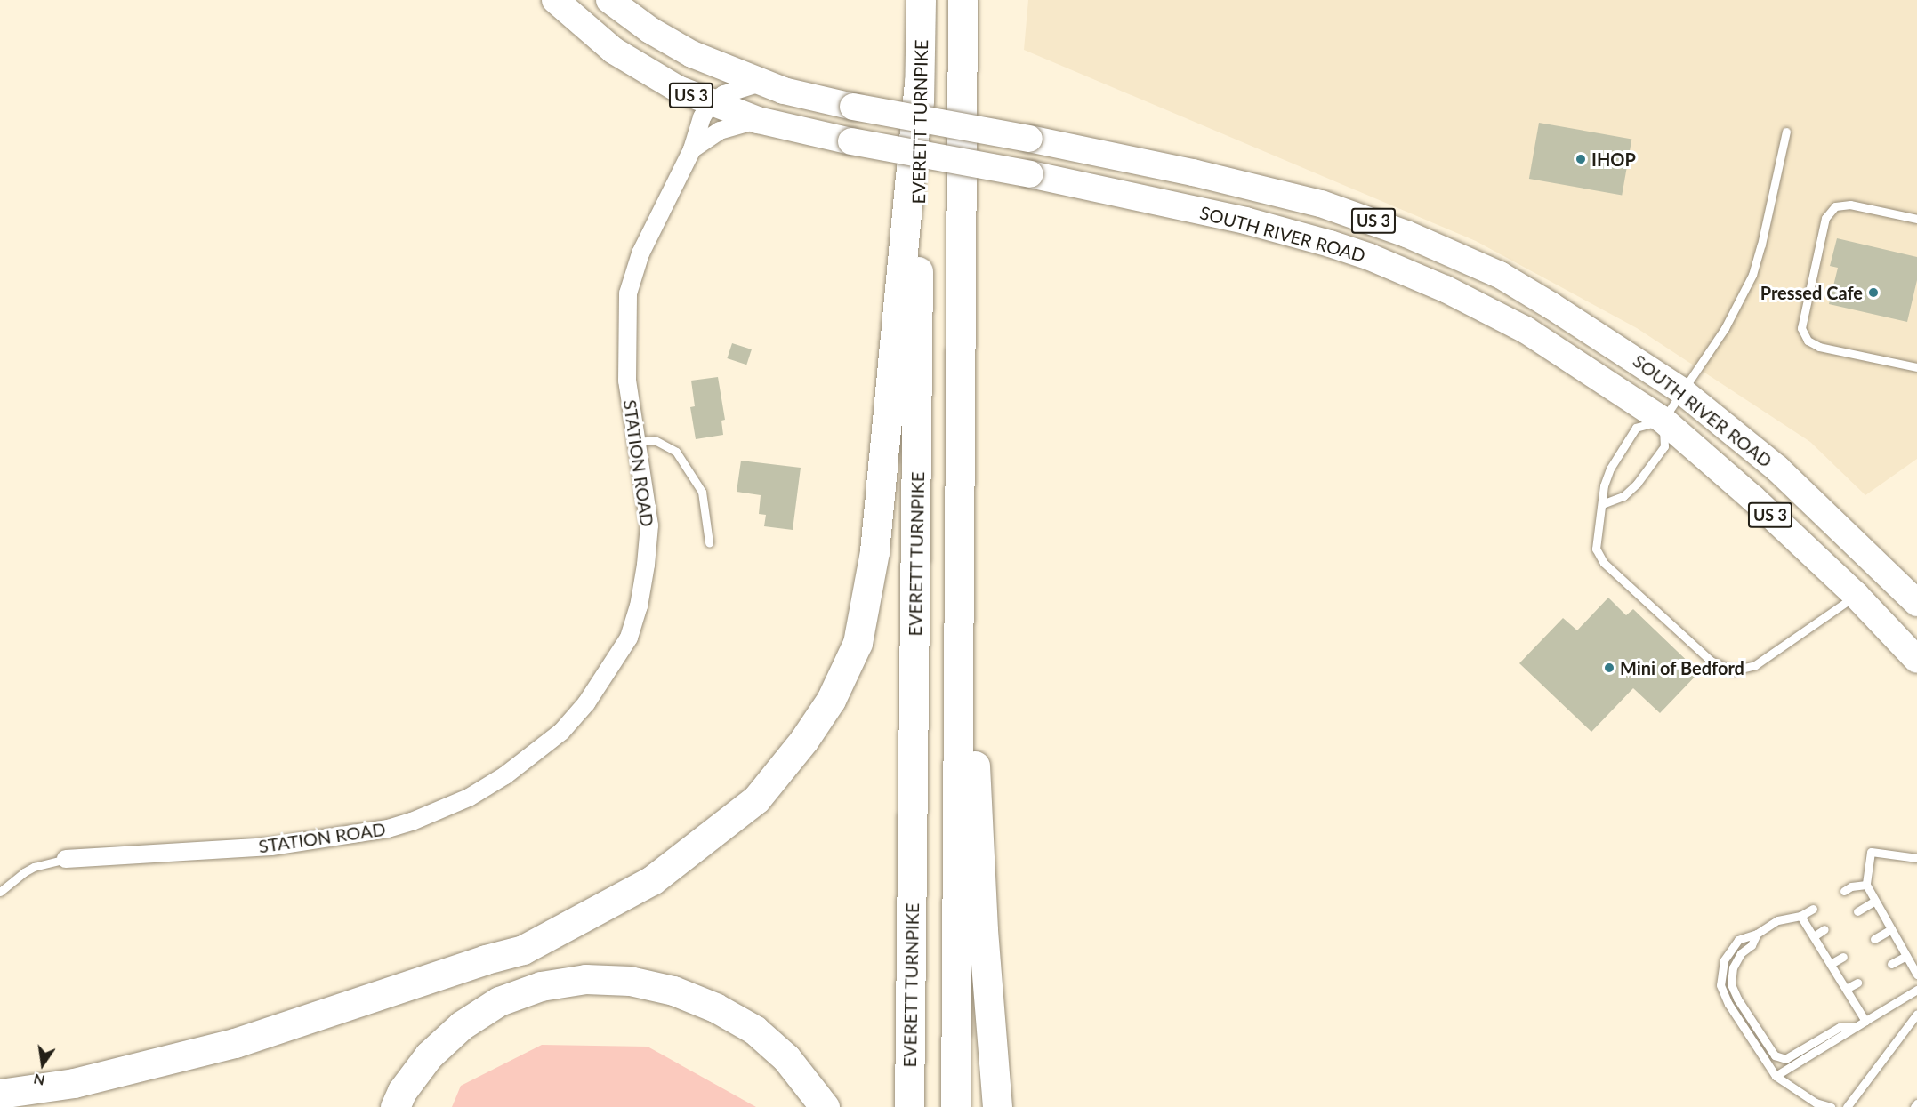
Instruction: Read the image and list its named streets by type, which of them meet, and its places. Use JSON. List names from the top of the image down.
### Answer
{
  "streets": {
    "highway": ["EVERETT TURNPIKE"],
    "main road": ["US 3", "SOUTH RIVER ROAD"],
    "street": ["STATION ROAD"]
  },
  "crossings": [
    ["US 3", "SOUTH RIVER ROAD"],
    ["SOUTH RIVER ROAD", "STATION ROAD"]
  ],
  "places": ["IHOP", "Pressed Cafe", "Mini of Bedford"],
  "north": "bottom"
}
